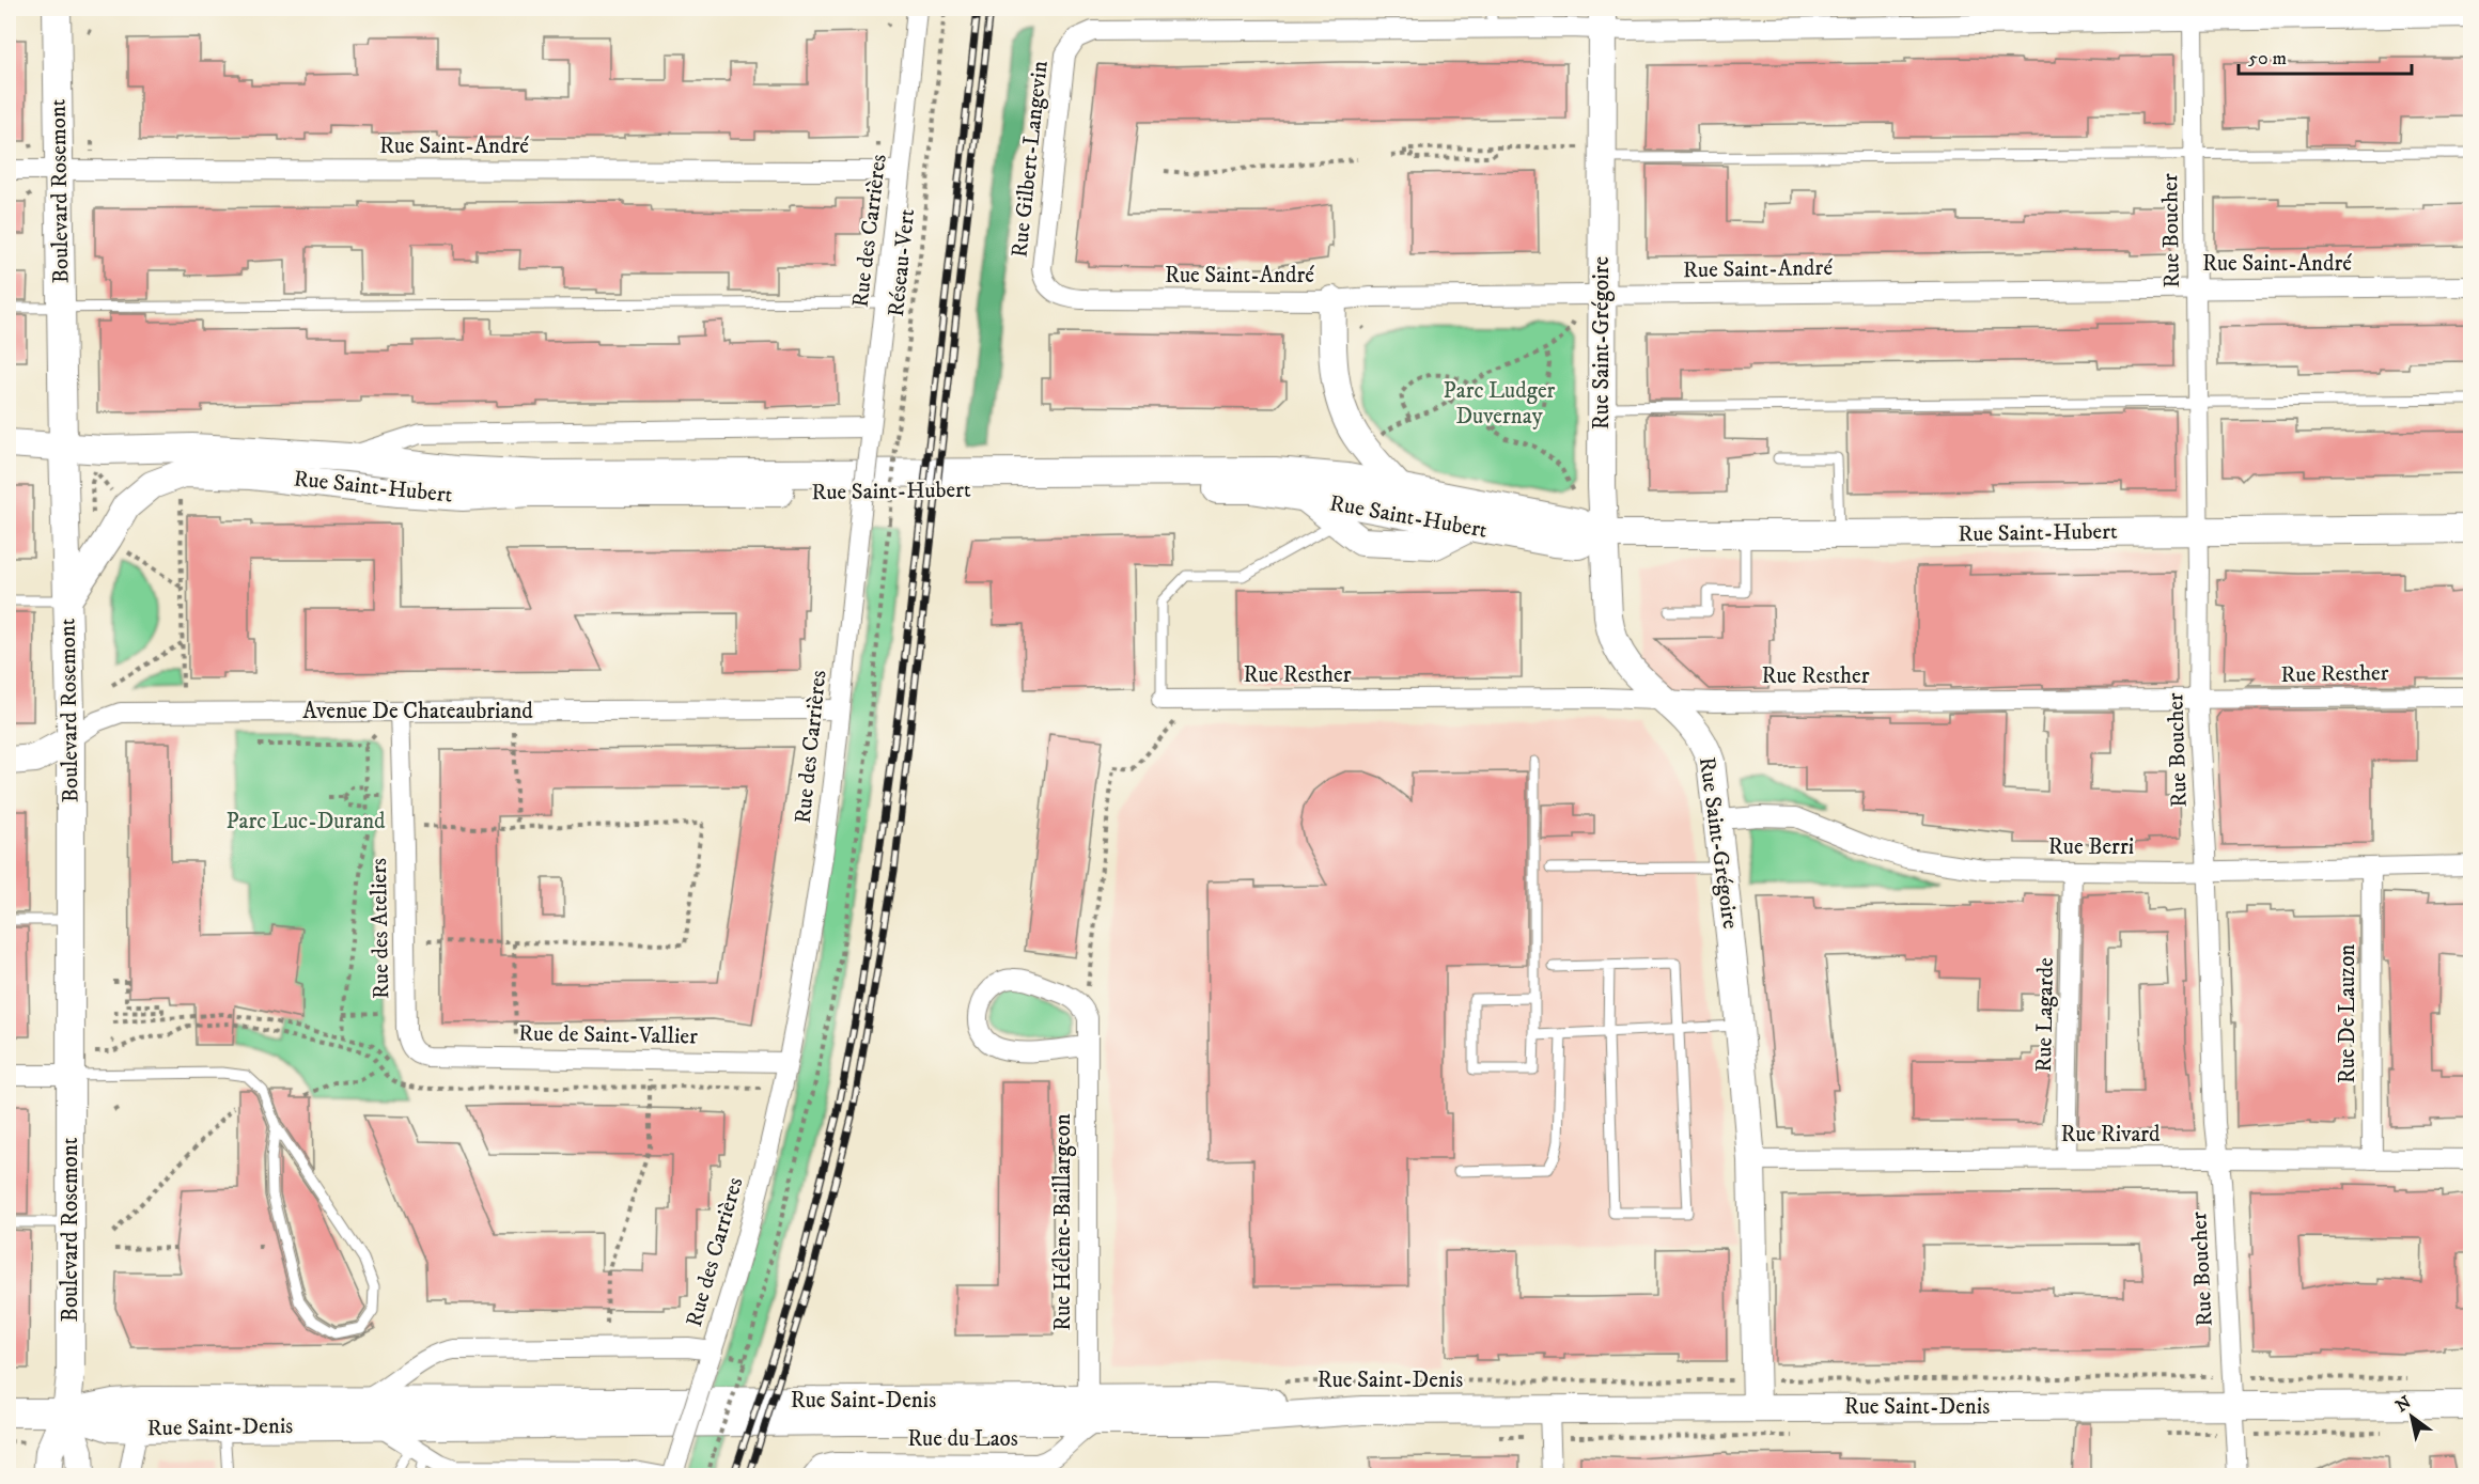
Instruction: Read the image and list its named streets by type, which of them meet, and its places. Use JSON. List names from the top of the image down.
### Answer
{
  "streets": {
    "street": [
      "Rue Saint-André",
      "Rue Gilbert-Langevin",
      "Boulevard Rosemont",
      "Rue des Carrières",
      "Rue Boucher",
      "Rue Saint-Grégoire",
      "Rue Saint-Hubert",
      "Rue Resther",
      "Avenue De Chateaubriand",
      "Rue Berri",
      "Rue des Ateliers",
      "Rue De Lauzon",
      "Rue Lagarde",
      "Rue de Saint-Vallier",
      "Rue Rivard",
      "Rue Hélène-Baillargeon",
      "Rue Saint-Denis",
      "Rue du Laos"
    ],
    "path": ["Réseau-Vert"]
  },
  "crossings": [
    ["Rue Saint-André", "Rue Gilbert-Langevin"],
    ["Rue Saint-André", "Boulevard Rosemont"],
    ["Rue Saint-André", "Rue des Carrières"],
    ["Rue Saint-André", "Rue Boucher"],
    ["Rue Saint-André", "Rue Saint-Grégoire"],
    ["Boulevard Rosemont", "Rue Saint-Hubert"],
    ["Boulevard Rosemont", "Avenue De Chateaubriand"],
    ["Boulevard Rosemont", "Rue Saint-Denis"],
    ["Rue des Carrières", "Rue Saint-Hubert"],
    ["Rue des Carrières", "Avenue De Chateaubriand"],
    ["Rue des Carrières", "Rue de Saint-Vallier"],
    ["Rue Boucher", "Rue Saint-Hubert"],
    ["Rue Boucher", "Rue Resther"],
    ["Rue Boucher", "Rue Berri"],
    ["Rue Boucher", "Rue Rivard"],
    ["Rue Boucher", "Rue Saint-Denis"],
    ["Rue Saint-Grégoire", "Rue Saint-Hubert"],
    ["Rue Saint-Grégoire", "Rue Resther"],
    ["Rue Saint-Grégoire", "Rue Berri"],
    ["Rue Saint-Grégoire", "Rue Rivard"],
    ["Rue Saint-Grégoire", "Rue Saint-Denis"],
    ["Avenue De Chateaubriand", "Rue des Ateliers"],
    ["Rue Berri", "Rue De Lauzon"],
    ["Rue Berri", "Rue Lagarde"],
    ["Rue des Ateliers", "Rue de Saint-Vallier"],
    ["Rue De Lauzon", "Rue Rivard"],
    ["Rue Lagarde", "Rue Rivard"],
    ["Rue Hélène-Baillargeon", "Rue Saint-Denis"],
    ["Rue Hélène-Baillargeon", "Rue du Laos"],
    ["Rue Saint-Denis", "Rue du Laos"]
  ],
  "parks": ["Parc Ludger Duvernay", "Parc Luc-Durand"],
  "scale_bar": "50 m",
  "north": "top left"
}
